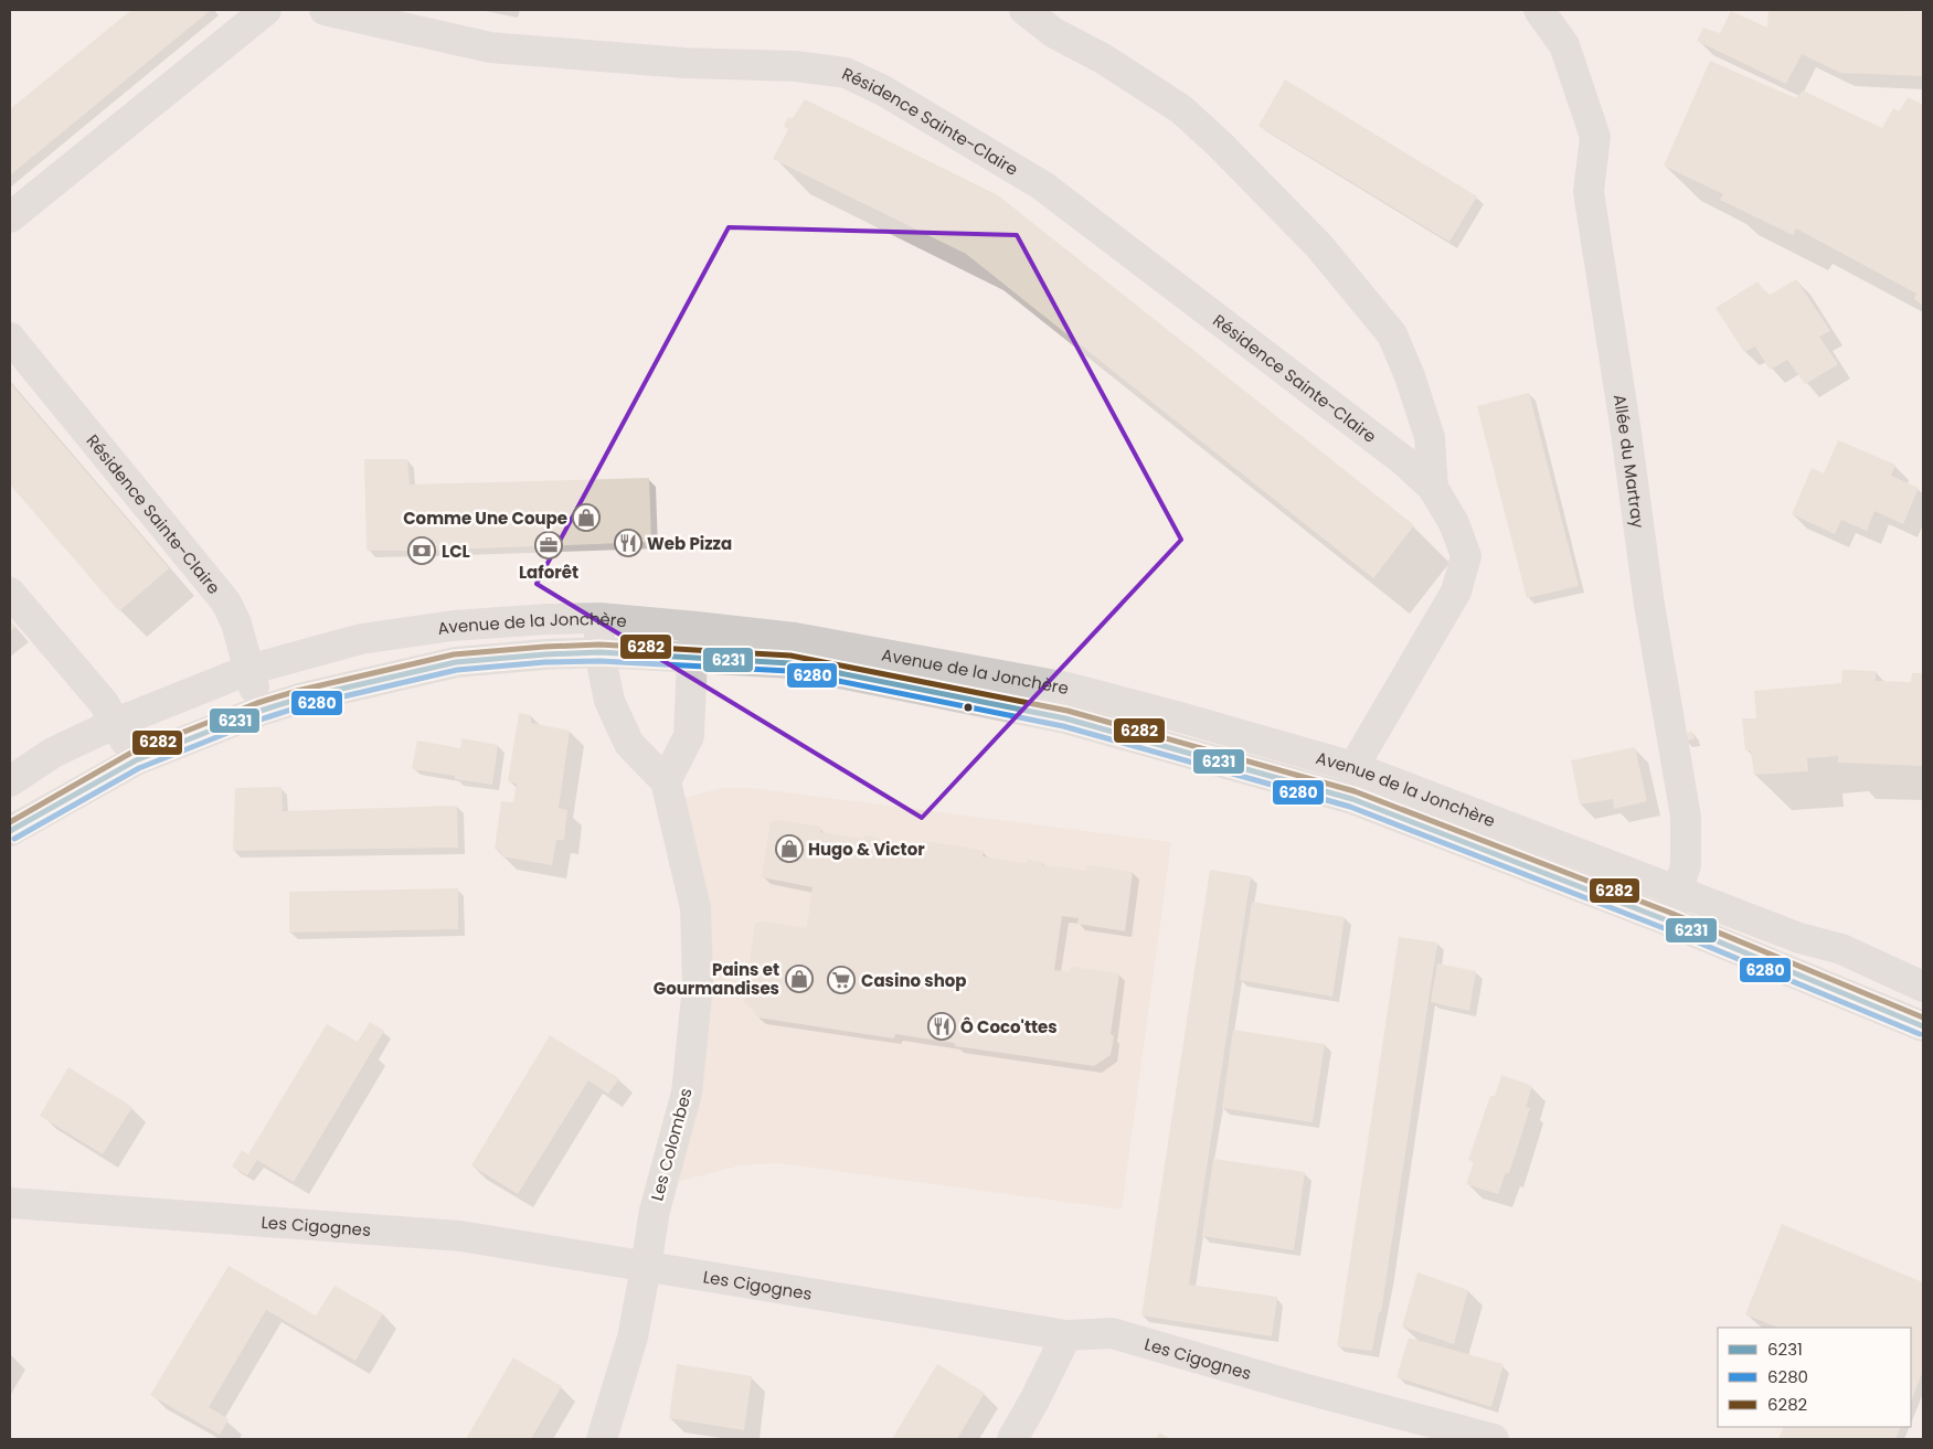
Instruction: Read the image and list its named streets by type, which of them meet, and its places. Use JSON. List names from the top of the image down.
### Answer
{
  "streets": {
    "street": [
      "Résidence Sainte-Claire",
      "Allée du Martray",
      "Avenue de la Jonchère",
      "Les Colombes",
      "Les Cigognes"
    ]
  },
  "crossings": [
    ["Résidence Sainte-Claire", "Avenue de la Jonchère"],
    ["Allée du Martray", "Avenue de la Jonchère"],
    ["Les Colombes", "Les Cigognes"]
  ],
  "places": {
    "shop": ["Comme Une Coupe", "Hugo & Victor", "Pains et Gourmandises"],
    "restaurant": ["Web Pizza", "Ô Coco'ttes"],
    "office": ["Laforêt"],
    "bank": ["LCL"],
    "supermarket": ["Casino shop"]
  },
  "lines": ["transit line 6282", "transit line 6231", "transit line 6280"],
  "legend": ["6231", "6280", "6282"]
}
